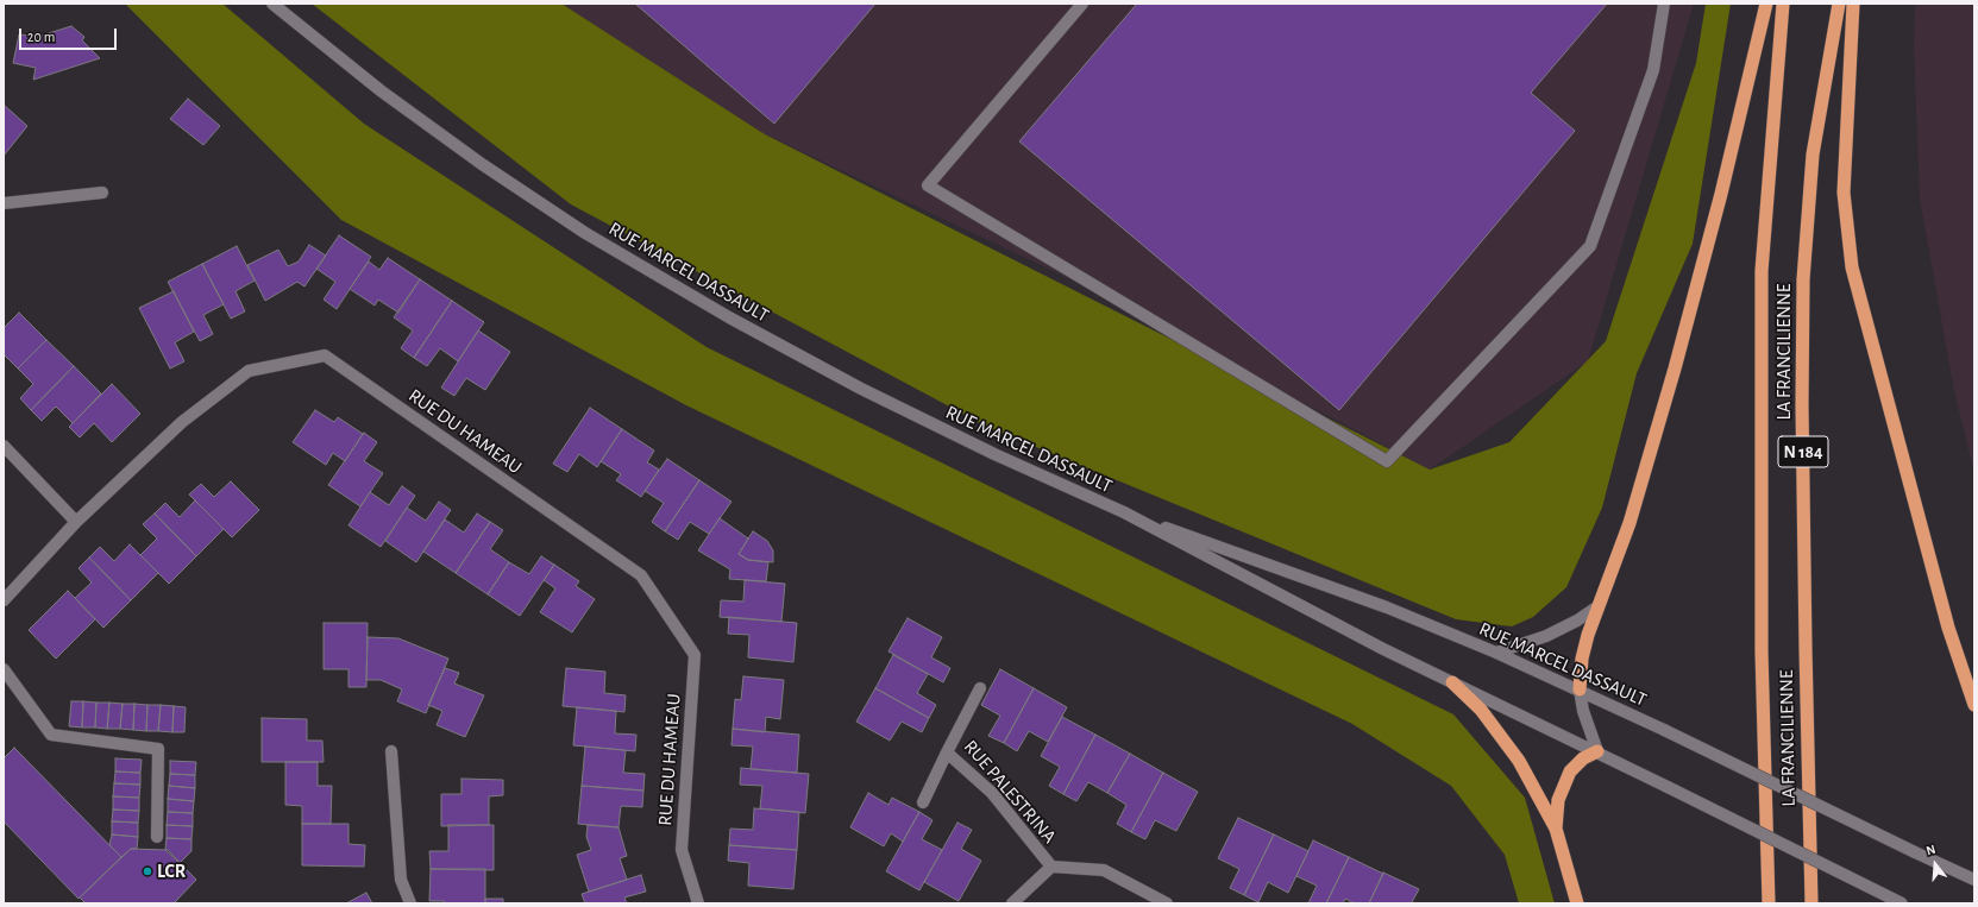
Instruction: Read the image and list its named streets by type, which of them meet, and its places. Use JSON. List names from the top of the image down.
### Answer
{
  "streets": {
    "highway": ["LA FRANCILIENNE", "N 184"],
    "street": ["RUE MARCEL DASSAULT", "RUE DU HAMEAU", "RUE PALESTRINA"]
  },
  "places": ["LCR"],
  "scale_bar": "20 m",
  "north": "top"
}
